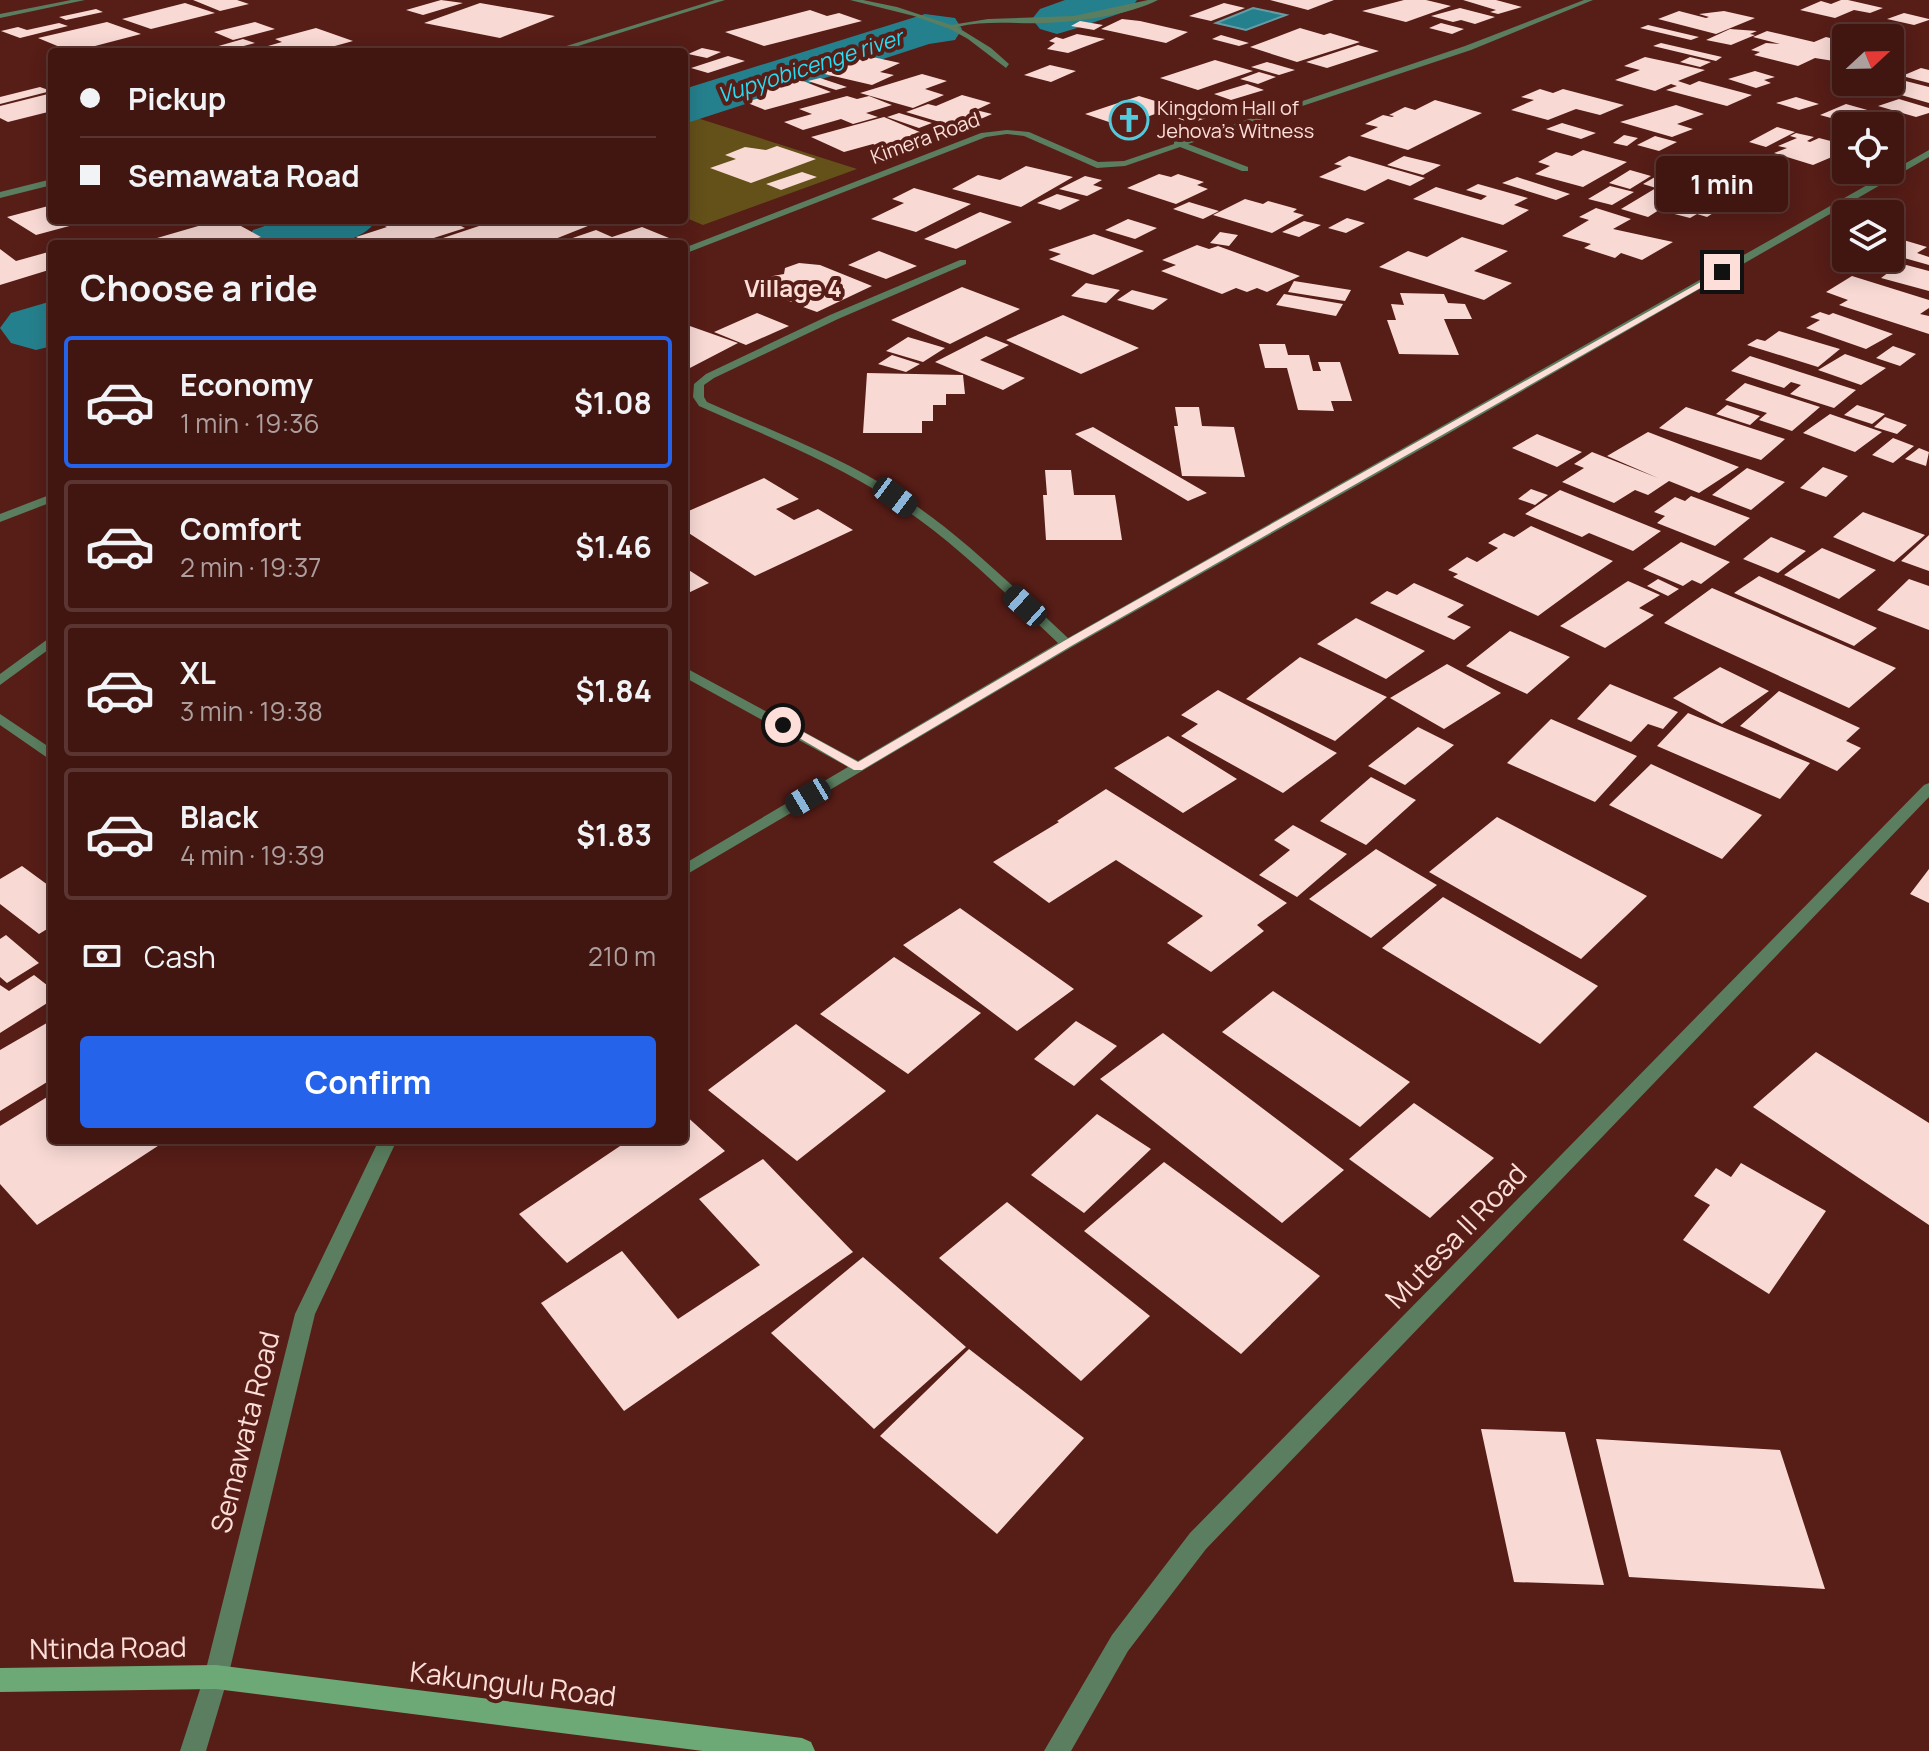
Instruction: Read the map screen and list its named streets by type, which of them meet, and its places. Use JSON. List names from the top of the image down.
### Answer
{
  "streets": {
    "main road": ["Ntinda Road", "Kakungulu Road"],
    "street": ["Kimera Road", "Mutesa II Road", "Semawata Road"]
  },
  "crossings": [
    ["Semawata Road", "Ntinda Road"],
    ["Semawata Road", "Kakungulu Road"],
    ["Ntinda Road", "Kakungulu Road"]
  ],
  "districts": ["Village 4"],
  "water": ["Vupyobicenge river"],
  "places": {
    "church": ["Kingdom Hall of Jehova's Witness"]
  },
  "north": "right",
  "page": {
    "banner": ["Pickup", "Semawata Road"],
    "bubble": "1 min",
    "heading": "Choose a ride",
    "list": [
      {
        "name": "Economy",
        "note": "1 min · 19:36",
        "value": "$1.08"
      },
      {
        "name": "Comfort",
        "note": "2 min · 19:37",
        "value": "$1.46"
      },
      {
        "name": "XL",
        "note": "3 min · 19:38",
        "value": "$1.84"
      },
      {
        "name": "Black",
        "note": "4 min · 19:39",
        "value": "$1.83"
      }
    ],
    "pay": ["Cash", "210 m"],
    "buttons": "Confirm"
  }
}
